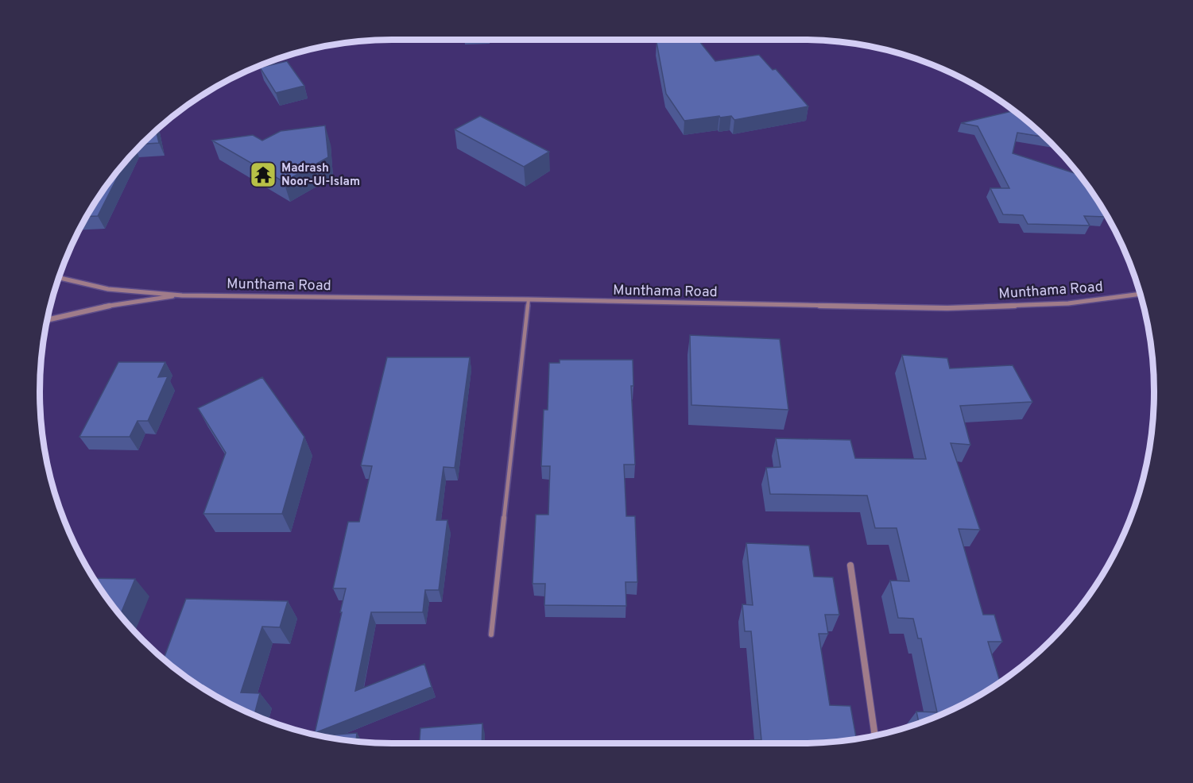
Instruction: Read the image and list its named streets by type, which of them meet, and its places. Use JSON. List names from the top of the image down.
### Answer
{
  "streets": {
    "street": ["Munthama Road"]
  },
  "places": {
    "temple": ["Madrash Noor-Ul-Islam"]
  }
}
